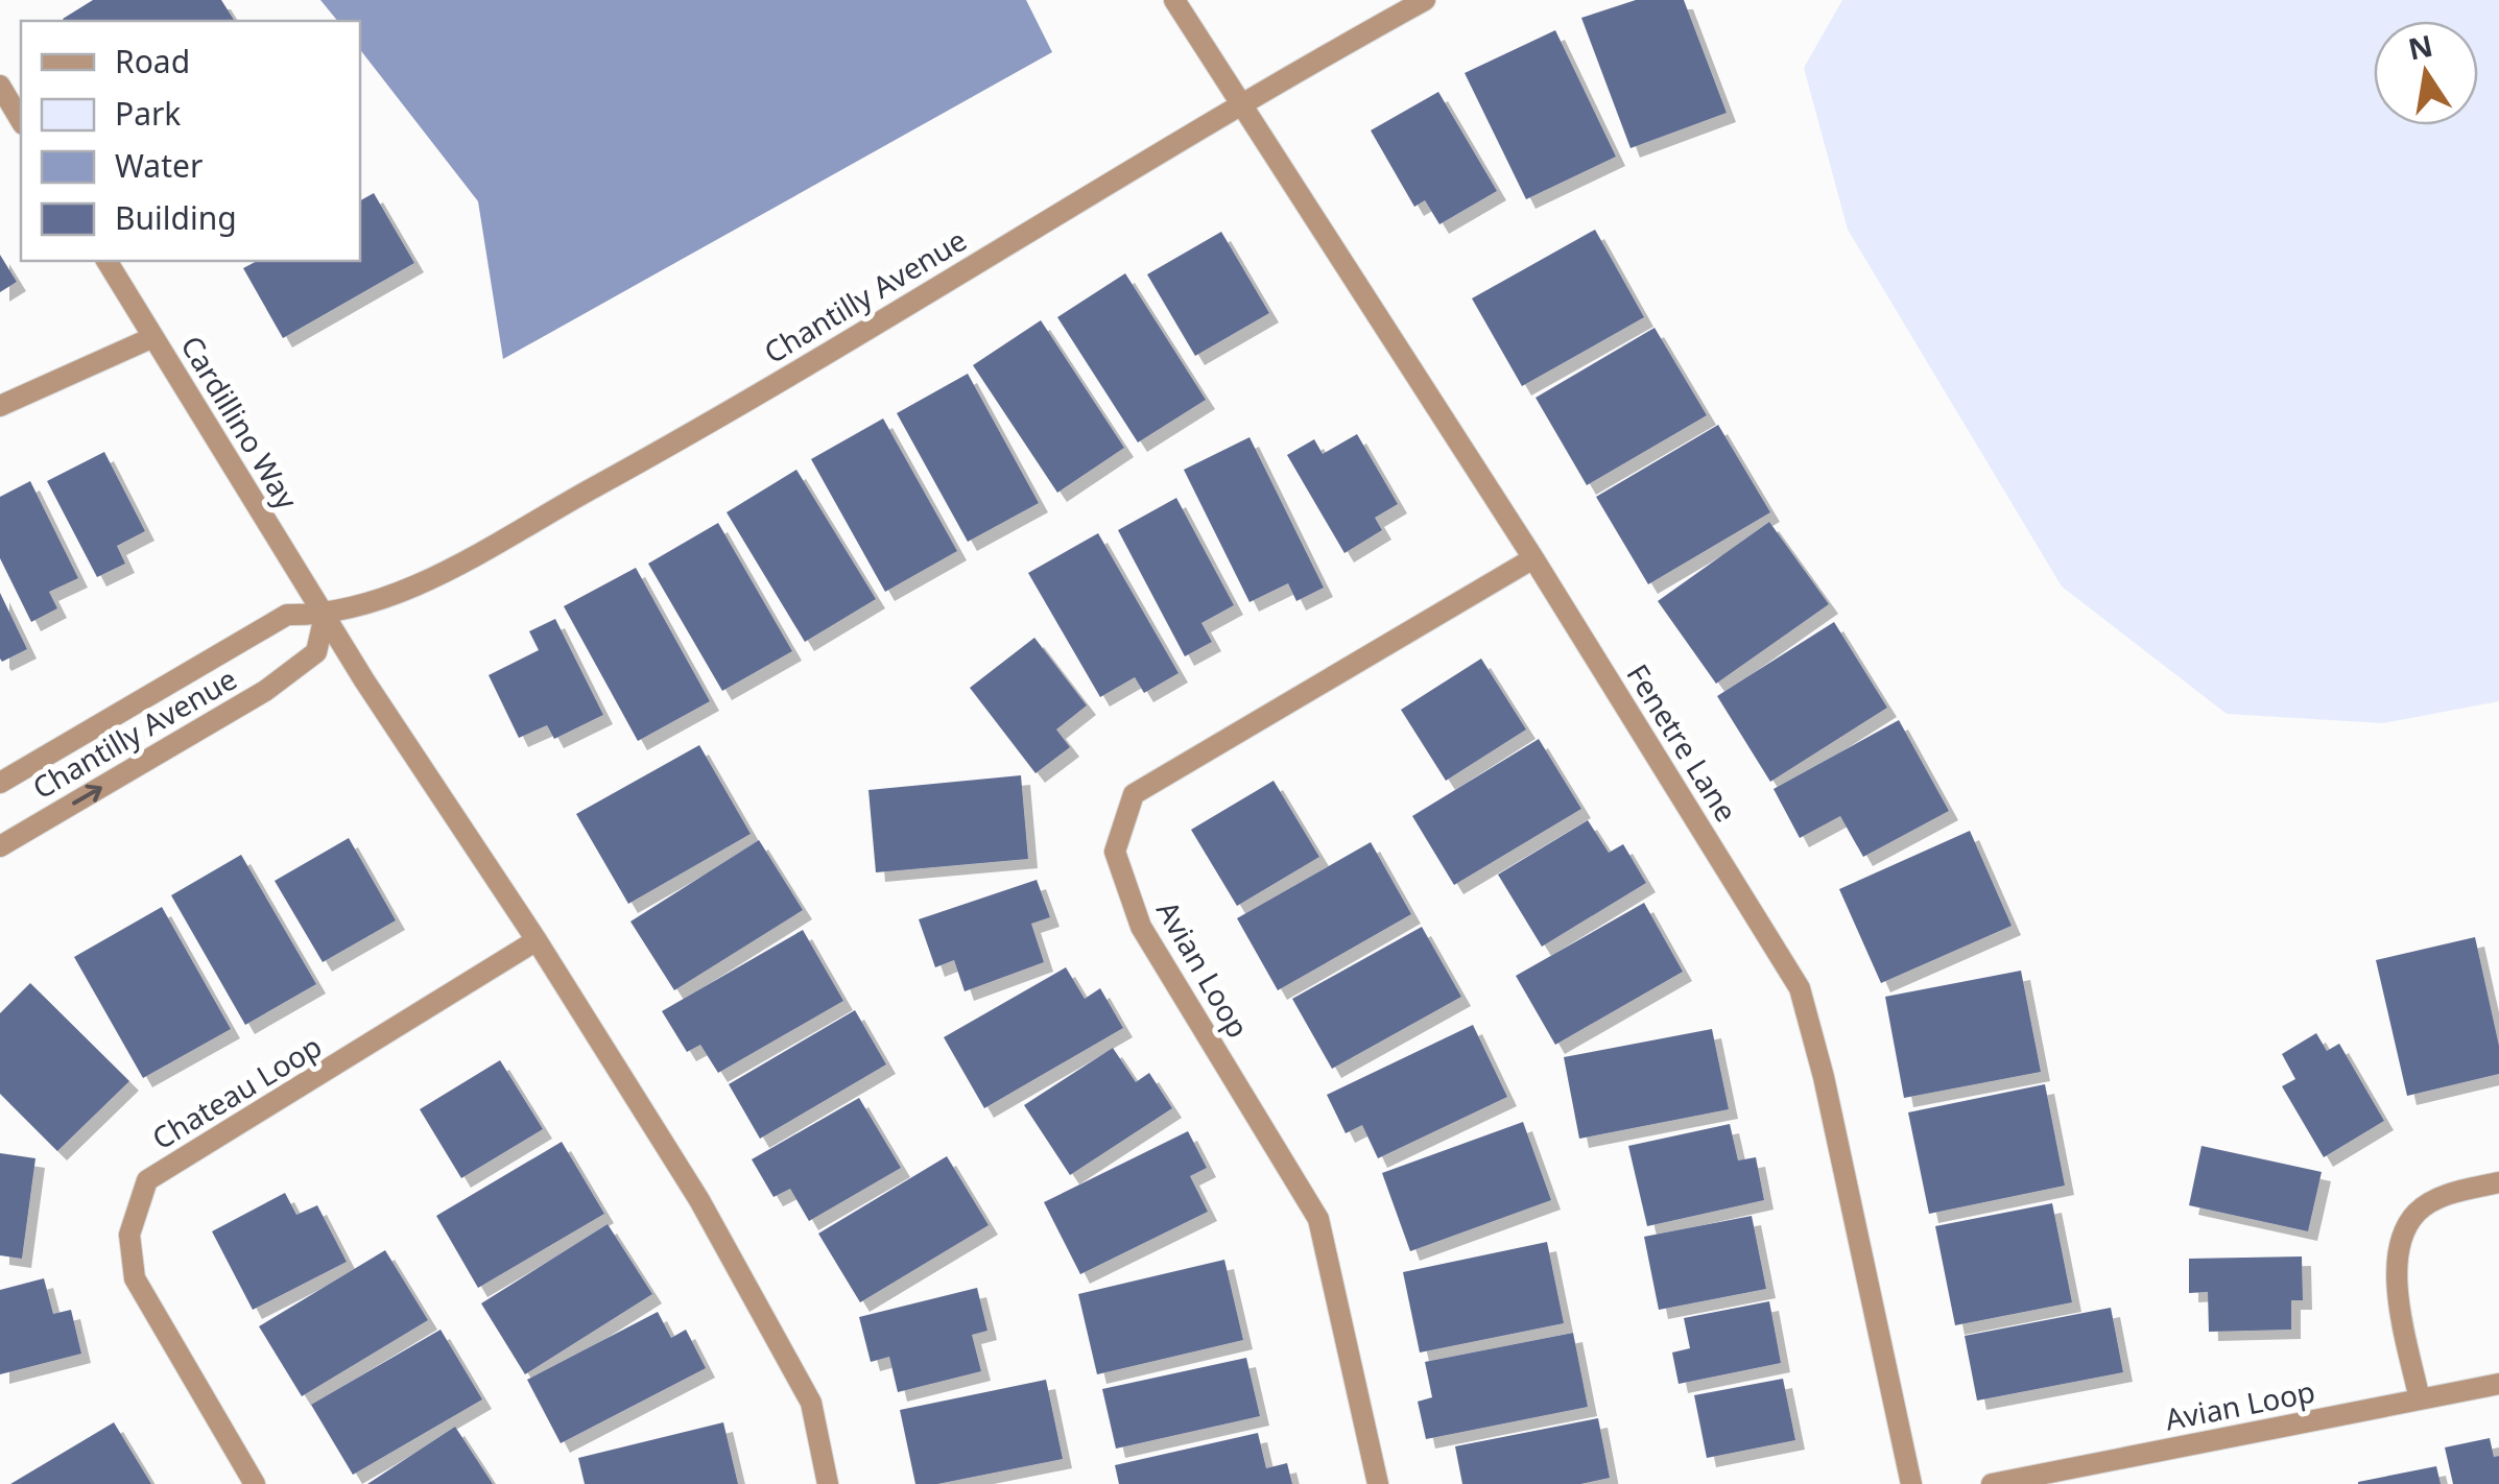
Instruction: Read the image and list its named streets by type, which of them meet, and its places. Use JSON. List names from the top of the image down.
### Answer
{
  "streets": {
    "street": [
      "Chantilly Avenue",
      "Cardillino Way",
      "Fenetre Lane",
      "Avian Loop",
      "Chateau Loop"
    ]
  },
  "crossings": [
    ["Chantilly Avenue", "Cardillino Way"],
    ["Chantilly Avenue", "Fenetre Lane"],
    ["Fenetre Lane", "Avian Loop"]
  ],
  "legend": [
    "Road",
    "Park",
    "Water",
    "Building"
  ],
  "north": "top"
}
